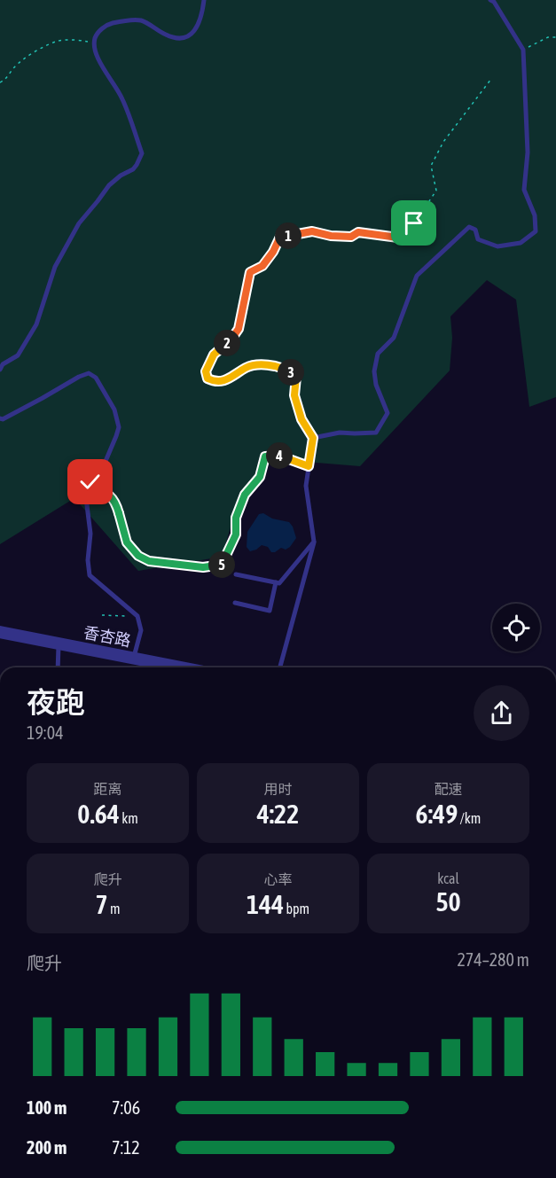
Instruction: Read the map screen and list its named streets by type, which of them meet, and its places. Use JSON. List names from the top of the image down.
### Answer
{
  "streets": {
    "street": ["香杏路"]
  },
  "page": {
    "pins": [
      "1",
      "2",
      "3",
      "4",
      "5"
    ],
    "heading": ["夜跑", "19:04"],
    "stats": [
      ["距离", "0.64 km"],
      ["用时", "4:22"],
      ["配速", "6:49 /km"],
      ["爬升", "7 m"],
      ["心率", "144 bpm"],
      ["kcal", "50"]
    ],
    "chart": ["爬升", "274–280 m"],
    "list": [
      {
        "name": "100 m",
        "note": "7:06"
      },
      {
        "name": "200 m",
        "note": "7:12"
      }
    ]
  }
}
